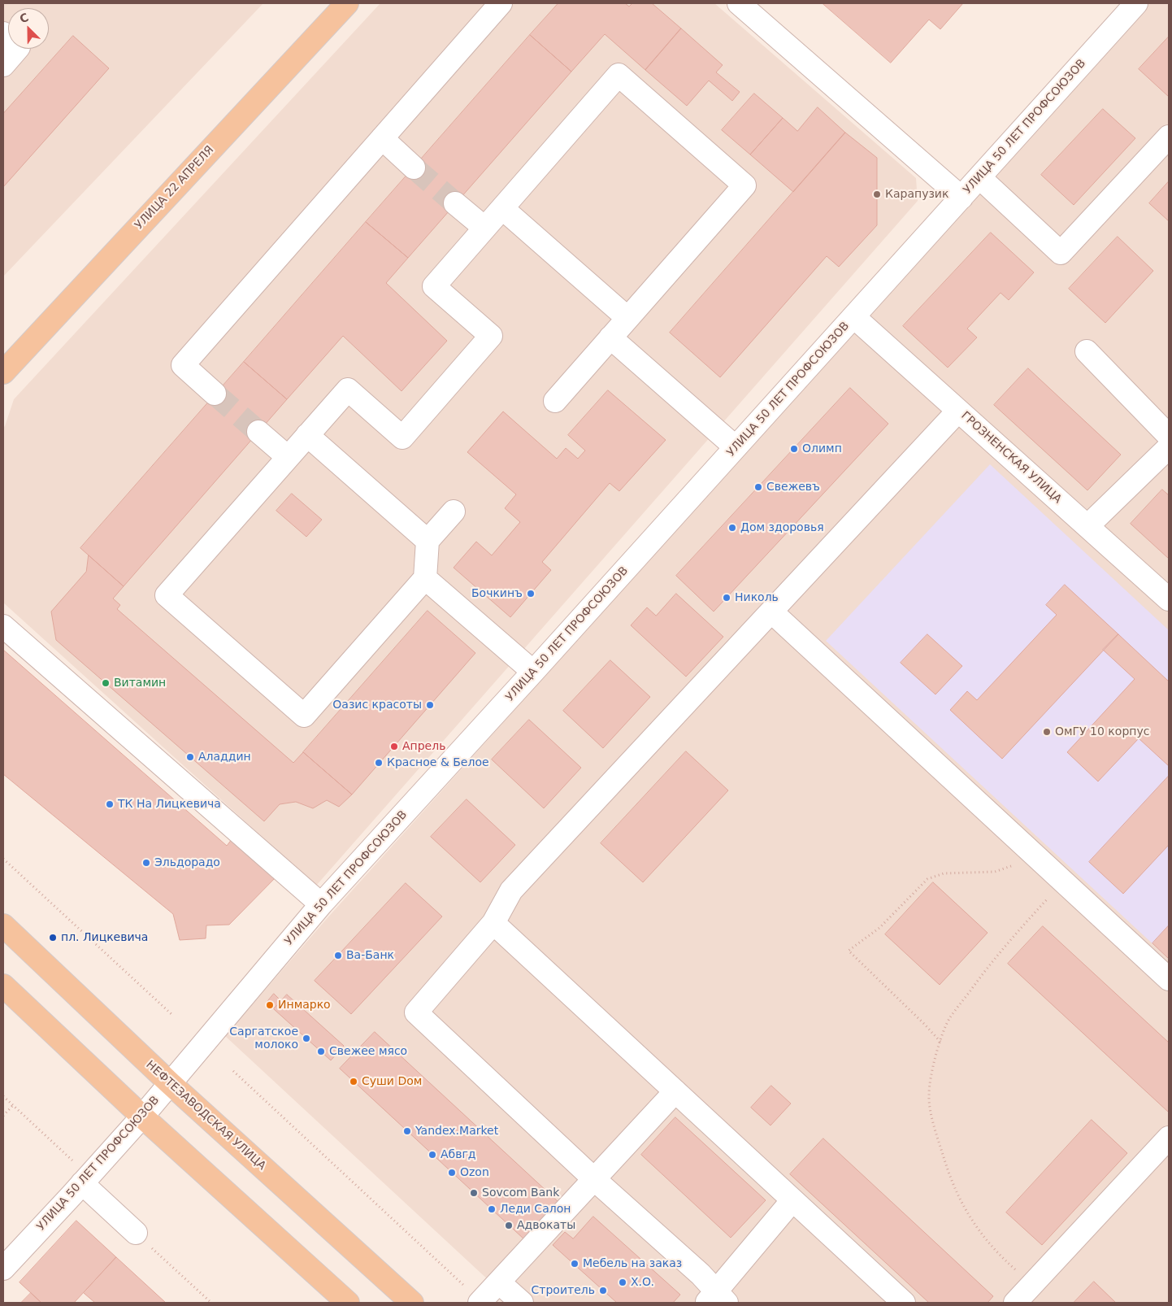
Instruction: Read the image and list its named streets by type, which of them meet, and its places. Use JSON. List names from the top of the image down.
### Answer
{
  "streets": {
    "main road": ["УЛИЦА 22 АПРЕЛЯ", "НЕФТЕЗАВОДСКАЯ УЛИЦА"],
    "street": ["УЛИЦА 50 ЛЕТ ПРОФСОЮЗОВ", "ГРОЗНЕНСКАЯ УЛИЦА"]
  },
  "crossings": [
    ["УЛИЦА 50 ЛЕТ ПРОФСОЮЗОВ", "ГРОЗНЕНСКАЯ УЛИЦА"],
    ["УЛИЦА 50 ЛЕТ ПРОФСОЮЗОВ", "НЕФТЕЗАВОДСКАЯ УЛИЦА"]
  ],
  "places": [
    "Карапузик",
    "Олимп",
    "Свежевъ",
    "Дом здоровья",
    "Бочкинъ",
    "Николь",
    "Витамин",
    "Оазис красоты",
    "ОмГУ 10 корпус",
    "Апрель",
    "Аладдин",
    "Красное & Белое",
    "ТК На Лицкевича",
    "Эльдорадо",
    "пл. Лицкевича",
    "Ва-Банк",
    "Инмарко",
    "Саргатское молоко",
    "Свежее мясо",
    "Суши Dом",
    "Yandex.Market",
    "Абвгд",
    "Ozon",
    "Sovcom Bank",
    "Леди Салон",
    "Адвокаты",
    "Мебель на заказ",
    "X.O.",
    "Строитель"
  ],
  "north": "top left"
}
